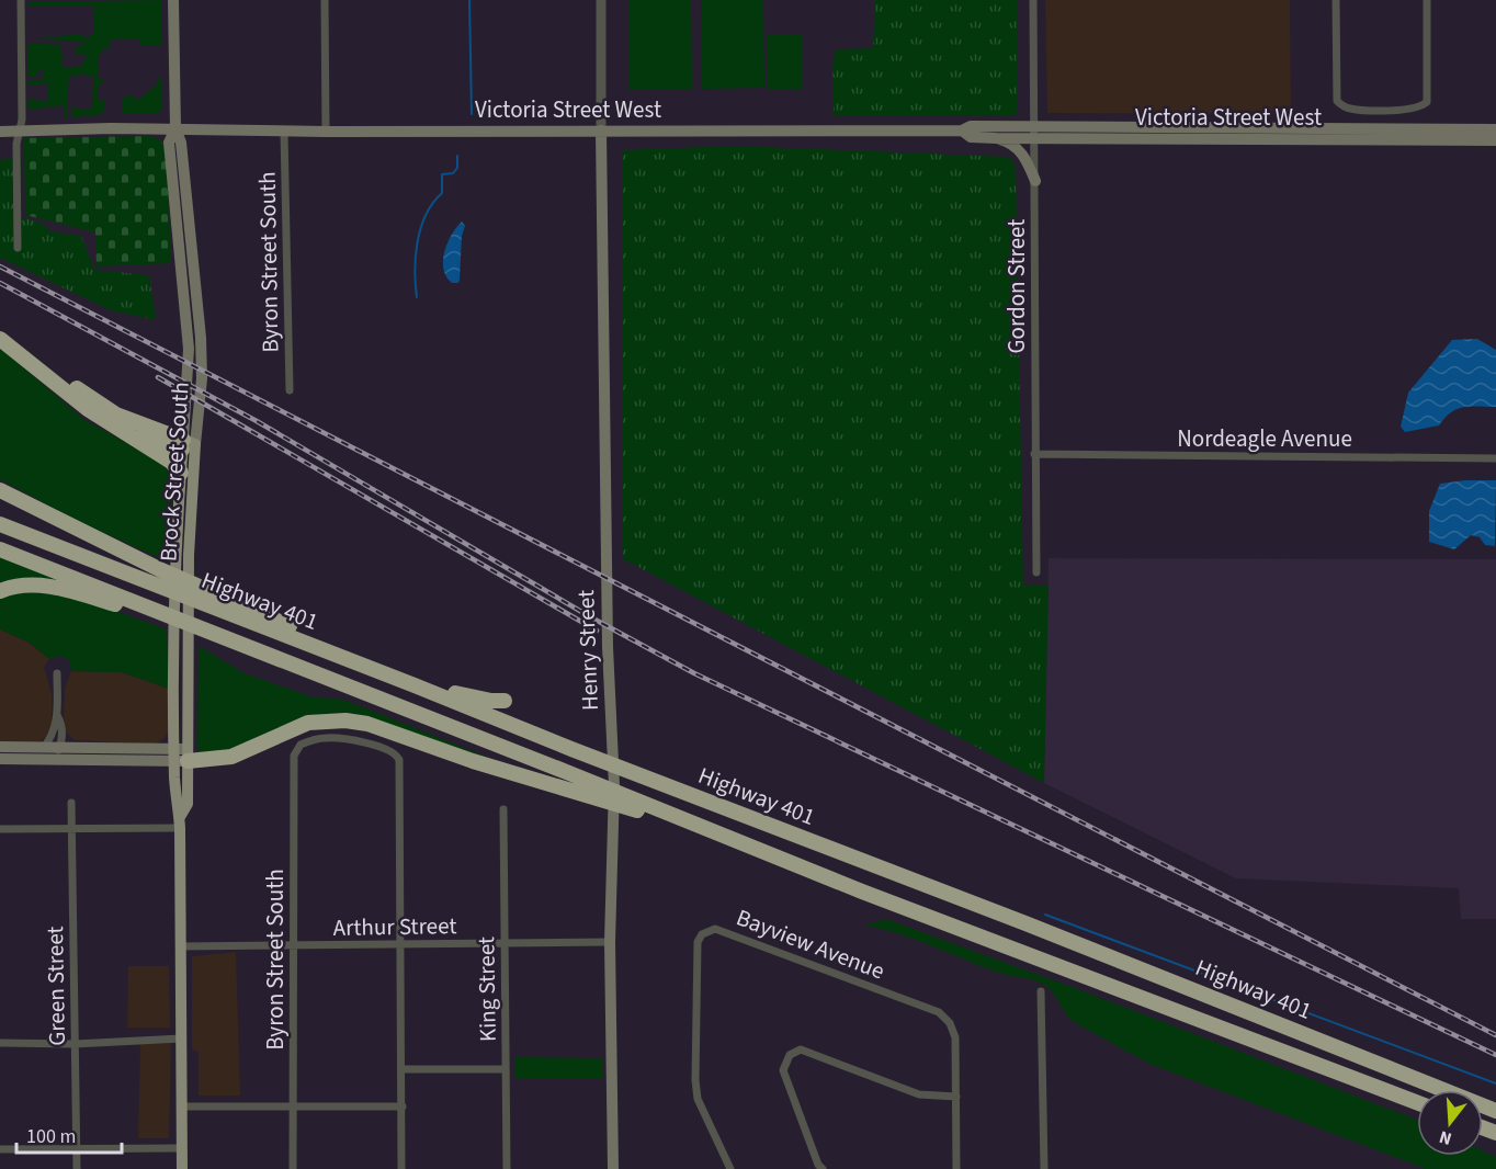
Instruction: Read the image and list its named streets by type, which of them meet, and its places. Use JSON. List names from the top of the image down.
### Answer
{
  "streets": {
    "highway": ["Highway 401"],
    "main road": ["Victoria Street West", "Brock Street South", "Henry Street"],
    "street": [
      "Byron Street South",
      "Gordon Street",
      "Nordeagle Avenue",
      "Arthur Street",
      "Bayview Avenue",
      "Green Street",
      "King Street"
    ]
  },
  "crossings": [
    ["Victoria Street West", "Byron Street South"],
    ["Victoria Street West", "Gordon Street"],
    ["Victoria Street West", "Brock Street South"],
    ["Victoria Street West", "Henry Street"],
    ["Byron Street South", "Arthur Street"],
    ["Gordon Street", "Nordeagle Avenue"],
    ["Brock Street South", "Arthur Street"],
    ["Henry Street", "Arthur Street"],
    ["Arthur Street", "King Street"]
  ],
  "scale_bar": "100 m",
  "north": "bottom"
}
